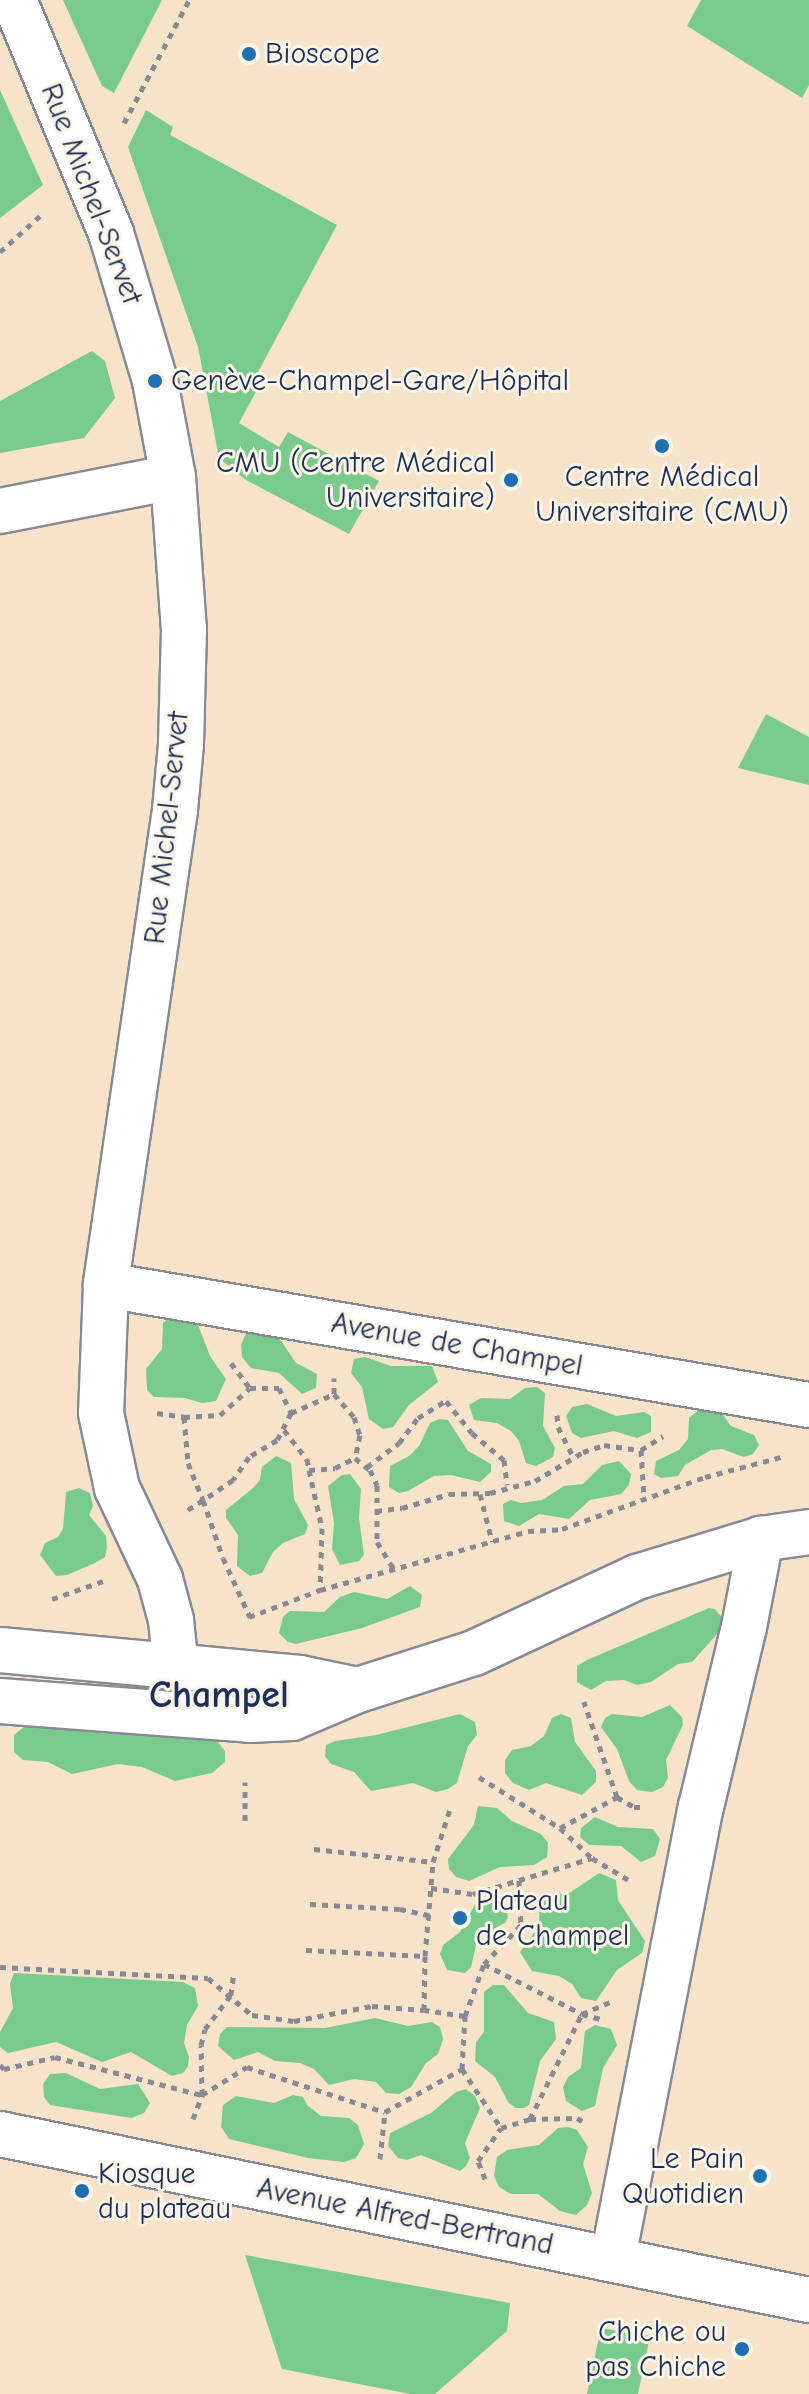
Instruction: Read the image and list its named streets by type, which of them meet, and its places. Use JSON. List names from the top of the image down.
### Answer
{
  "streets": {
    "street": ["Rue Michel-Servet", "Avenue de Champel", "Avenue Alfred-Bertrand"]
  },
  "crossings": [
    ["Rue Michel-Servet", "Avenue de Champel"]
  ],
  "districts": ["Champel"],
  "places": [
    "Bioscope",
    "Genève-Champel-Gare/Hôpital",
    "Centre Médical Universitaire (CMU)",
    "CMU (Centre Médical Universitaire)",
    "Plateau de Champel",
    "Le Pain Quotidien",
    "Kiosque du plateau",
    "Chiche ou pas Chiche"
  ]
}
